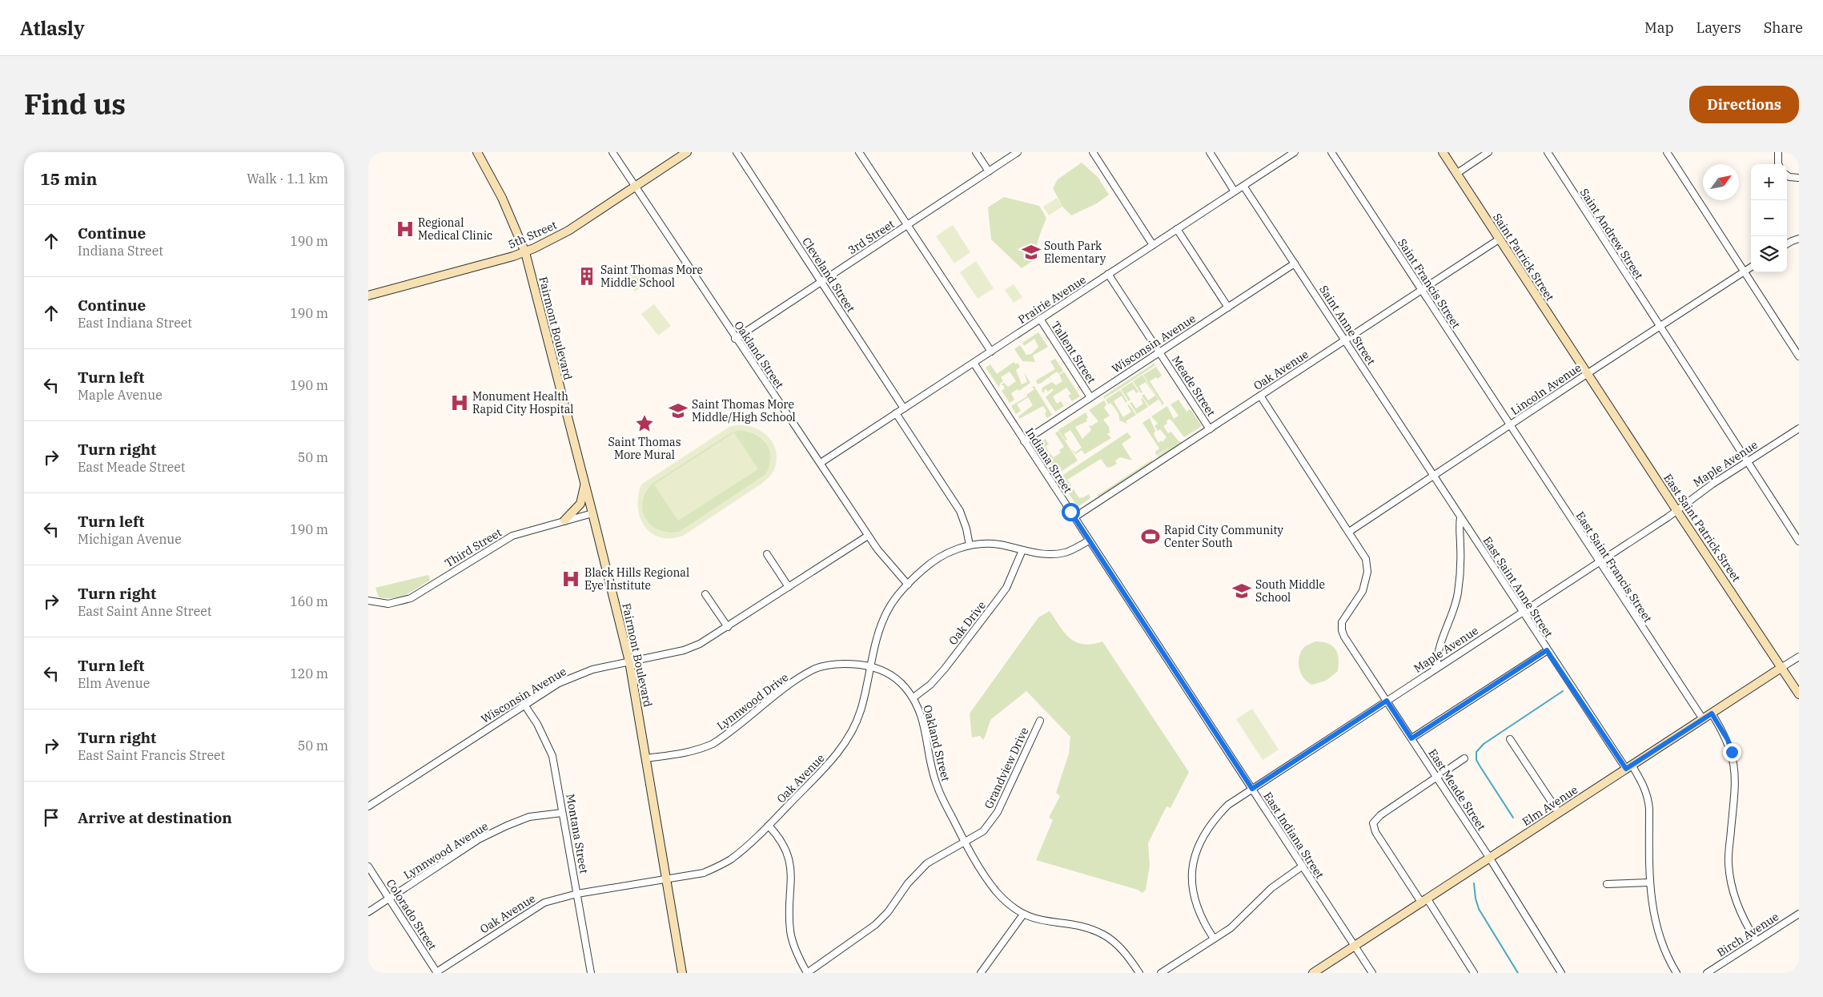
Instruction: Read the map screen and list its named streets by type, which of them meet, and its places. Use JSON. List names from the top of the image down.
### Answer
{
  "streets": {
    "street": [
      "Saint Andrew Street",
      "5th Street",
      "3rd Street",
      "Saint Patrick Street",
      "Cleveland Street",
      "Saint Francis Street",
      "Prairie Avenue",
      "Saint Anne Street",
      "Fairmont Boulevard",
      "Wisconsin Avenue",
      "Tallent Street",
      "Oakland Street",
      "Oak Avenue",
      "Meade Street",
      "Lincoln Avenue",
      "Indiana Street",
      "Maple Avenue",
      "East Saint Patrick Street",
      "Third Street",
      "East Saint Francis Street",
      "East Saint Anne Street",
      "Oak Drive",
      "Lynnwood Drive",
      "Grandview Drive",
      "East Meade Street",
      "Elm Avenue",
      "Montana Street",
      "East Indiana Street",
      "Lynnwood Avenue",
      "Colorado Street",
      "Birch Avenue"
    ]
  },
  "crossings": [
    ["Saint Andrew Street", "Lincoln Avenue"],
    ["Saint Andrew Street", "Maple Avenue"],
    ["5th Street", "Fairmont Boulevard"],
    ["5th Street", "Oakland Street"],
    ["3rd Street", "Cleveland Street"],
    ["3rd Street", "Oakland Street"],
    ["Saint Patrick Street", "Oak Avenue"],
    ["Saint Patrick Street", "Lincoln Avenue"],
    ["Saint Patrick Street", "East Saint Patrick Street"],
    ["Cleveland Street", "Prairie Avenue"],
    ["Saint Francis Street", "Oak Avenue"],
    ["Saint Francis Street", "Lincoln Avenue"],
    ["Saint Francis Street", "East Saint Francis Street"],
    ["Prairie Avenue", "Saint Anne Street"],
    ["Prairie Avenue", "Tallent Street"],
    ["Prairie Avenue", "Oakland Street"],
    ["Prairie Avenue", "Meade Street"],
    ["Prairie Avenue", "Indiana Street"],
    ["Saint Anne Street", "Wisconsin Avenue"],
    ["Saint Anne Street", "Oak Avenue"],
    ["Saint Anne Street", "Lincoln Avenue"],
    ["Saint Anne Street", "East Saint Anne Street"],
    ["Fairmont Boulevard", "Wisconsin Avenue"],
    ["Fairmont Boulevard", "Oak Avenue"],
    ["Fairmont Boulevard", "Third Street"],
    ["Fairmont Boulevard", "Lynnwood Drive"],
    ["Wisconsin Avenue", "Tallent Street"],
    ["Wisconsin Avenue", "Oakland Street"],
    ["Wisconsin Avenue", "Meade Street"],
    ["Wisconsin Avenue", "Indiana Street"],
    ["Wisconsin Avenue", "Montana Street"],
    ["Oakland Street", "Oak Avenue"],
    ["Oakland Street", "Oak Drive"],
    ["Oakland Street", "Lynnwood Drive"],
    ["Oakland Street", "Grandview Drive"],
    ["Oak Avenue", "Meade Street"],
    ["Oak Avenue", "Indiana Street"],
    ["Oak Avenue", "Oak Drive"],
    ["Oak Avenue", "Lynnwood Drive"],
    ["Oak Avenue", "Montana Street"],
    ["Oak Avenue", "Colorado Street"],
    ["Lincoln Avenue", "East Saint Patrick Street"],
    ["Lincoln Avenue", "East Saint Francis Street"],
    ["Lincoln Avenue", "East Saint Anne Street"],
    ["Lincoln Avenue", "East Meade Street"],
    ["Indiana Street", "East Indiana Street"],
    ["Maple Avenue", "East Saint Patrick Street"],
    ["Maple Avenue", "East Saint Francis Street"],
    ["Maple Avenue", "East Saint Anne Street"],
    ["Maple Avenue", "East Meade Street"],
    ["Maple Avenue", "East Indiana Street"],
    ["East Saint Patrick Street", "Elm Avenue"],
    ["East Saint Francis Street", "Elm Avenue"],
    ["East Saint Anne Street", "Elm Avenue"],
    ["East Meade Street", "Elm Avenue"],
    ["Elm Avenue", "East Indiana Street"],
    ["Montana Street", "Lynnwood Avenue"],
    ["Lynnwood Avenue", "Colorado Street"]
  ],
  "places": {
    "hospital": ["Regional Medical Clinic", "Monument Health Rapid City Hospital", "Black Hills Regional Eye Institute"],
    "school or university": ["South Park Elementary", "Saint Thomas More Middle/High School", "South Middle School"],
    "building": ["Saint Thomas More Middle School"],
    "place": ["Saint Thomas More Mural"],
    "sports": ["Rapid City Community Center South"]
  },
  "north": "top right",
  "page": {
    "header": "Atlasly",
    "nav": ["Map", "Layers", "Share"],
    "title": "Find us",
    "buttons": "Directions",
    "heading": ["15 min", "Walk · 1.1 km"],
    "map_buttons": ["+", "−"],
    "list": [
      ["Continue", "Indiana Street", "190 m"],
      ["Continue", "East Indiana Street", "190 m"],
      ["Turn left", "Maple Avenue", "190 m"],
      ["Turn right", "East Meade Street", "50 m"],
      ["Turn left", "Michigan Avenue", "190 m"],
      ["Turn right", "East Saint Anne Street", "160 m"],
      ["Turn left", "Elm Avenue", "120 m"],
      ["Turn right", "East Saint Francis Street", "50 m"],
      "Arrive at destination"
    ]
  }
}
